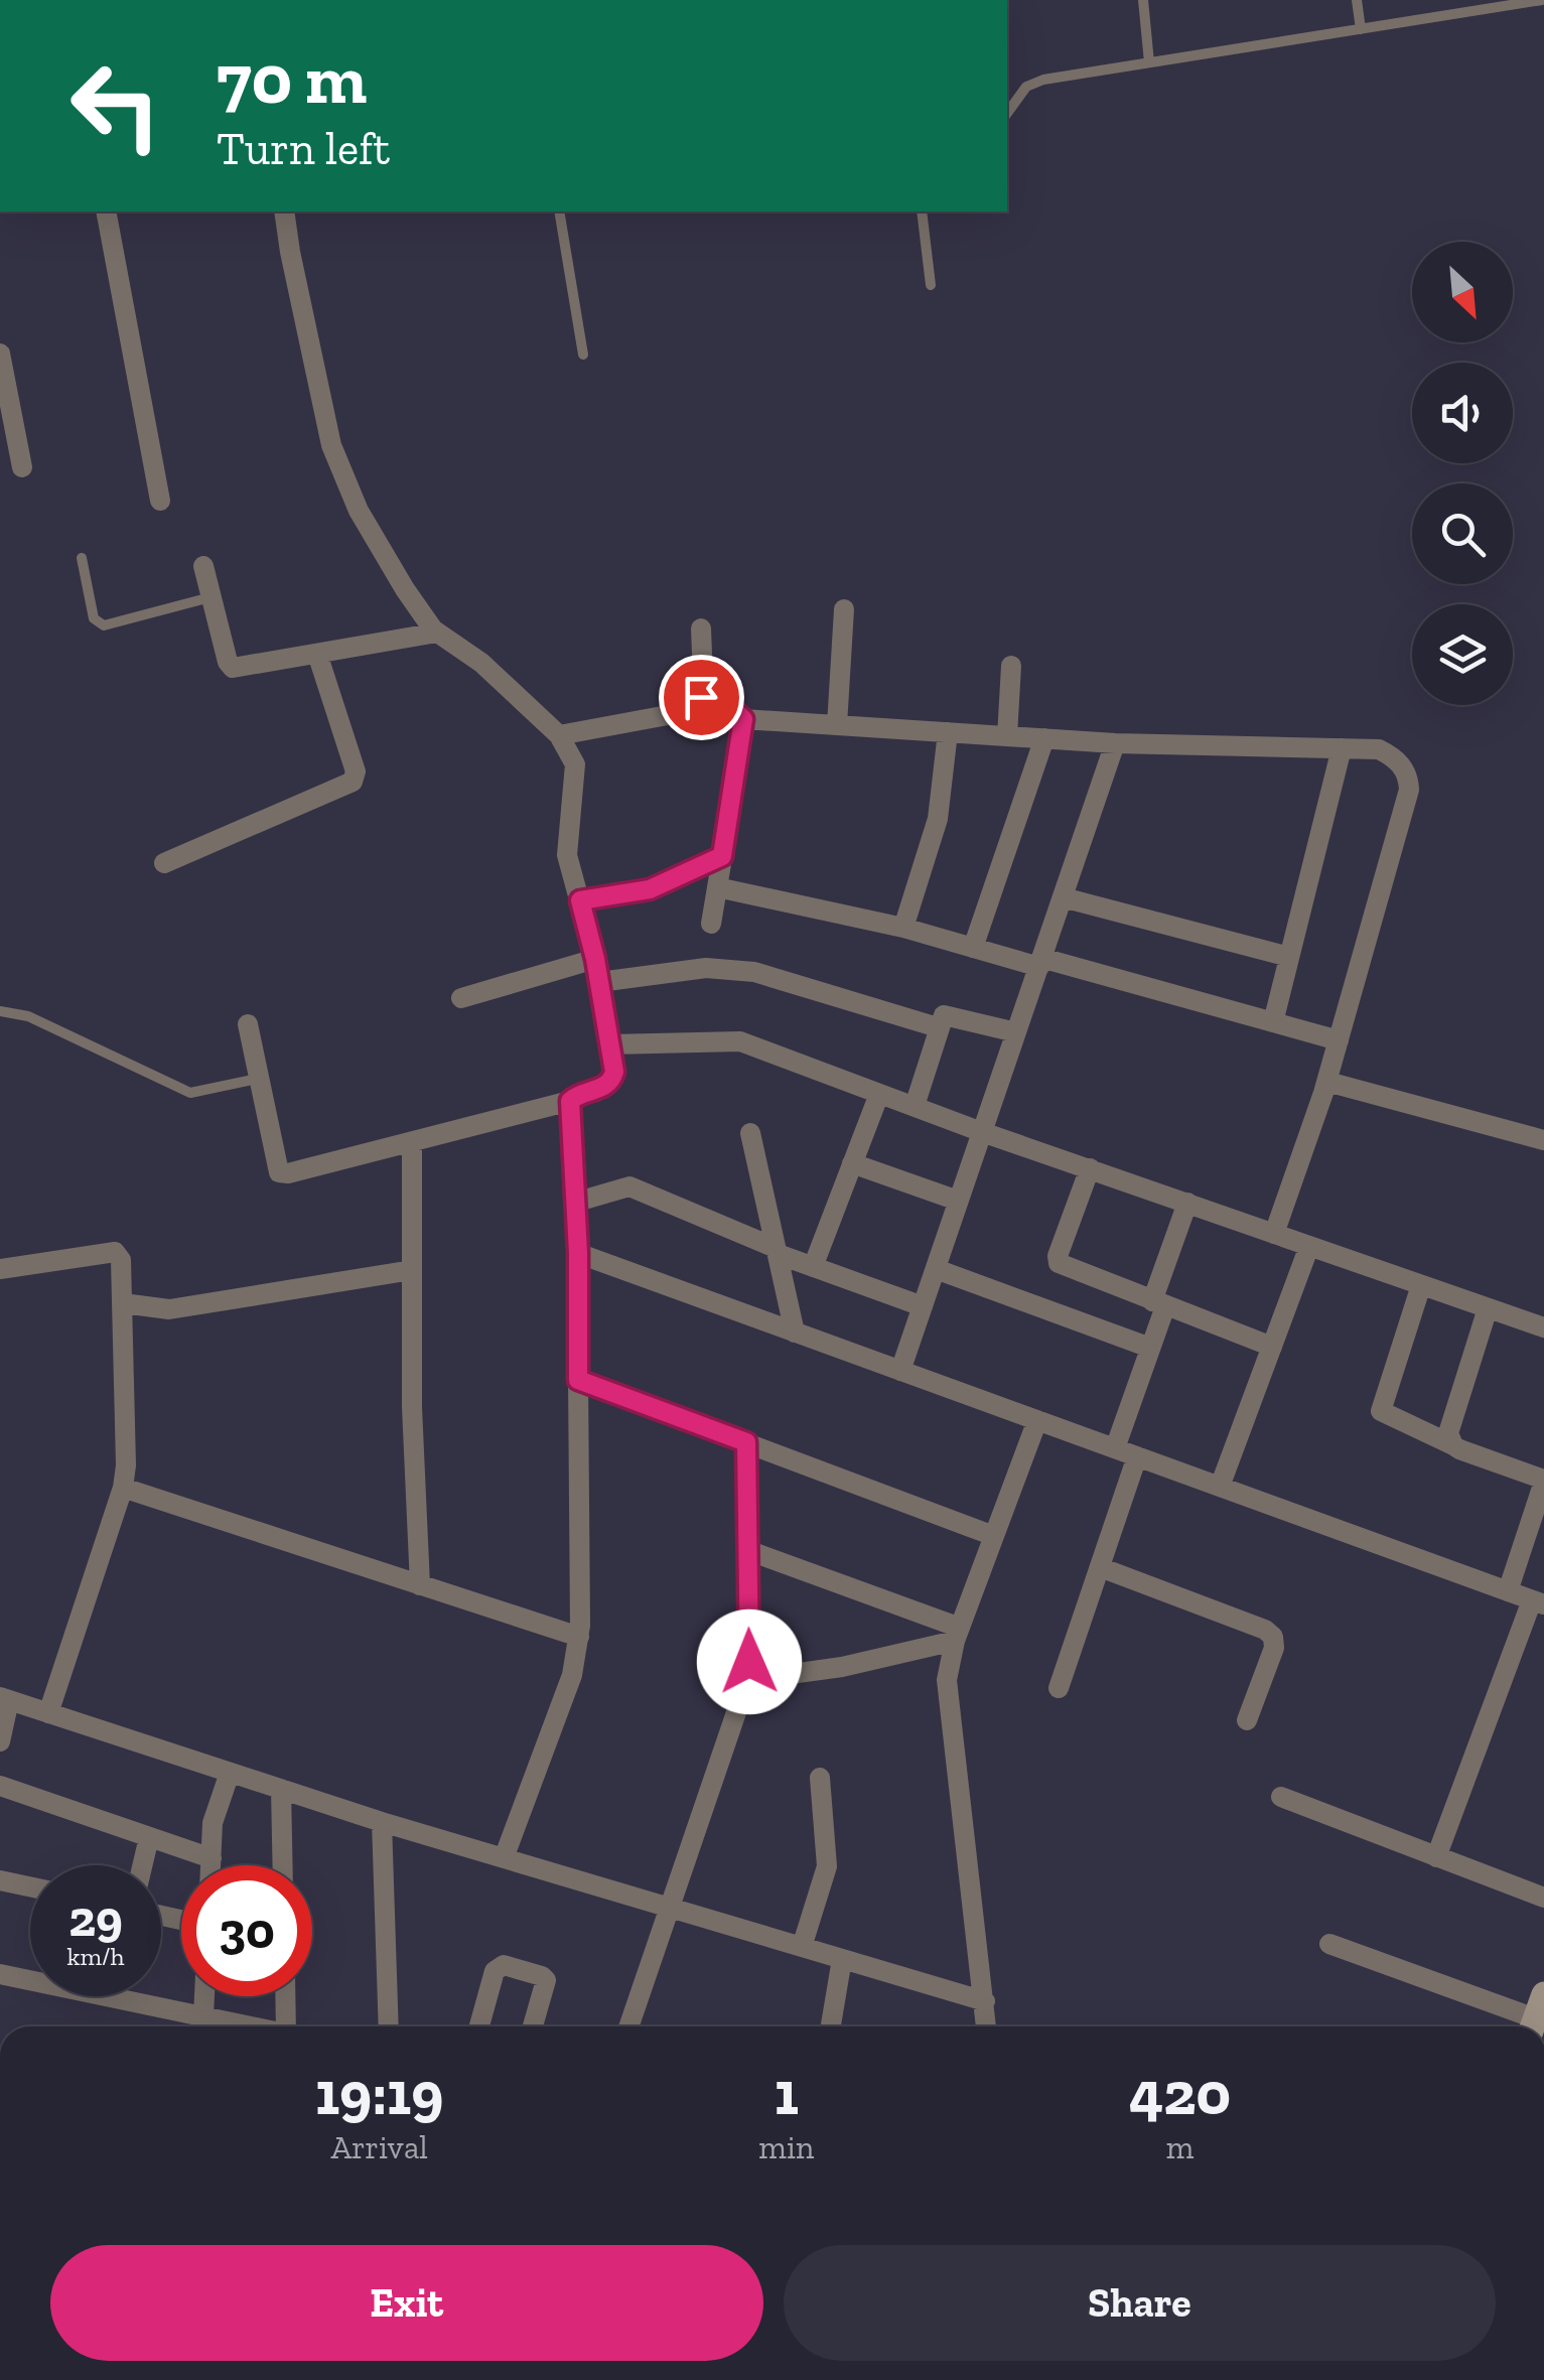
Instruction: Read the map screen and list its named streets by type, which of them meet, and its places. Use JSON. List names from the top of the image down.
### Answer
{
  "north": "bottom right",
  "page": {
    "turn": ["70 m", "Turn left"],
    "speed": "29 km/h",
    "limit": "30",
    "eta": [
      "19:19",
      "Arrival",
      "1",
      "min",
      "420",
      "m"
    ],
    "buttons": ["Exit", "Share"]
  }
}
